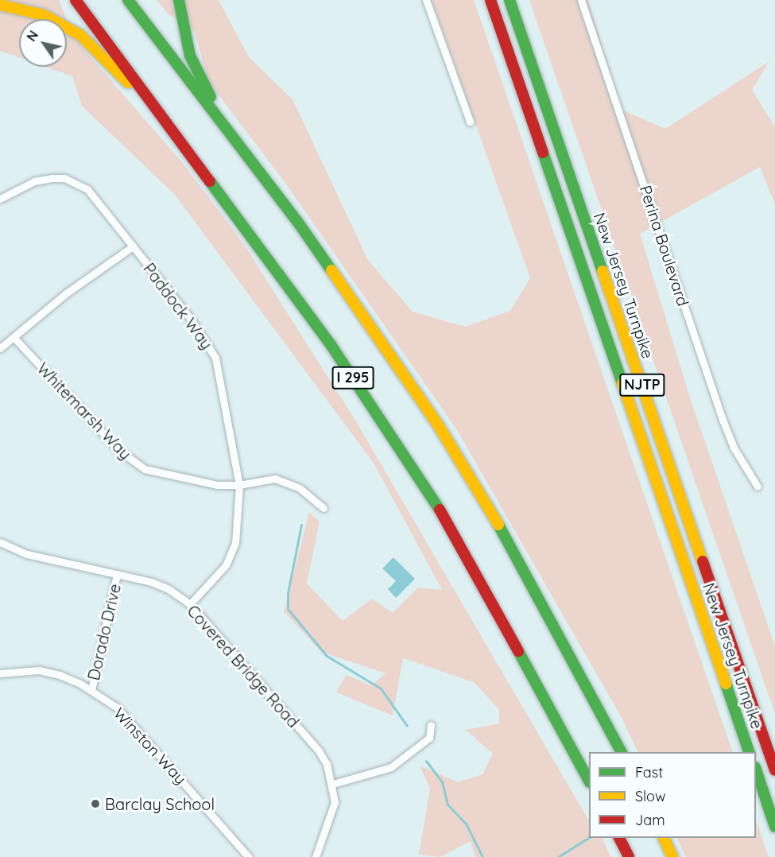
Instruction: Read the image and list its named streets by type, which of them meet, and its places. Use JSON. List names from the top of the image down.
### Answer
{
  "streets": {
    "highway": ["New Jersey Turnpike", "I 295", "NJTP"],
    "street": [
      "Perina Boulevard",
      "Paddock Way",
      "Whitemarsh Way",
      "Dorado Drive",
      "Covered Bridge Road",
      "Winston Way"
    ]
  },
  "crossings": [
    ["Paddock Way", "Whitemarsh Way"],
    ["Paddock Way", "Covered Bridge Road"],
    ["Dorado Drive", "Covered Bridge Road"],
    ["Dorado Drive", "Winston Way"]
  ],
  "places": ["Barclay School"],
  "legend": ["Fast", "Slow", "Jam"],
  "north": "top left"
}
